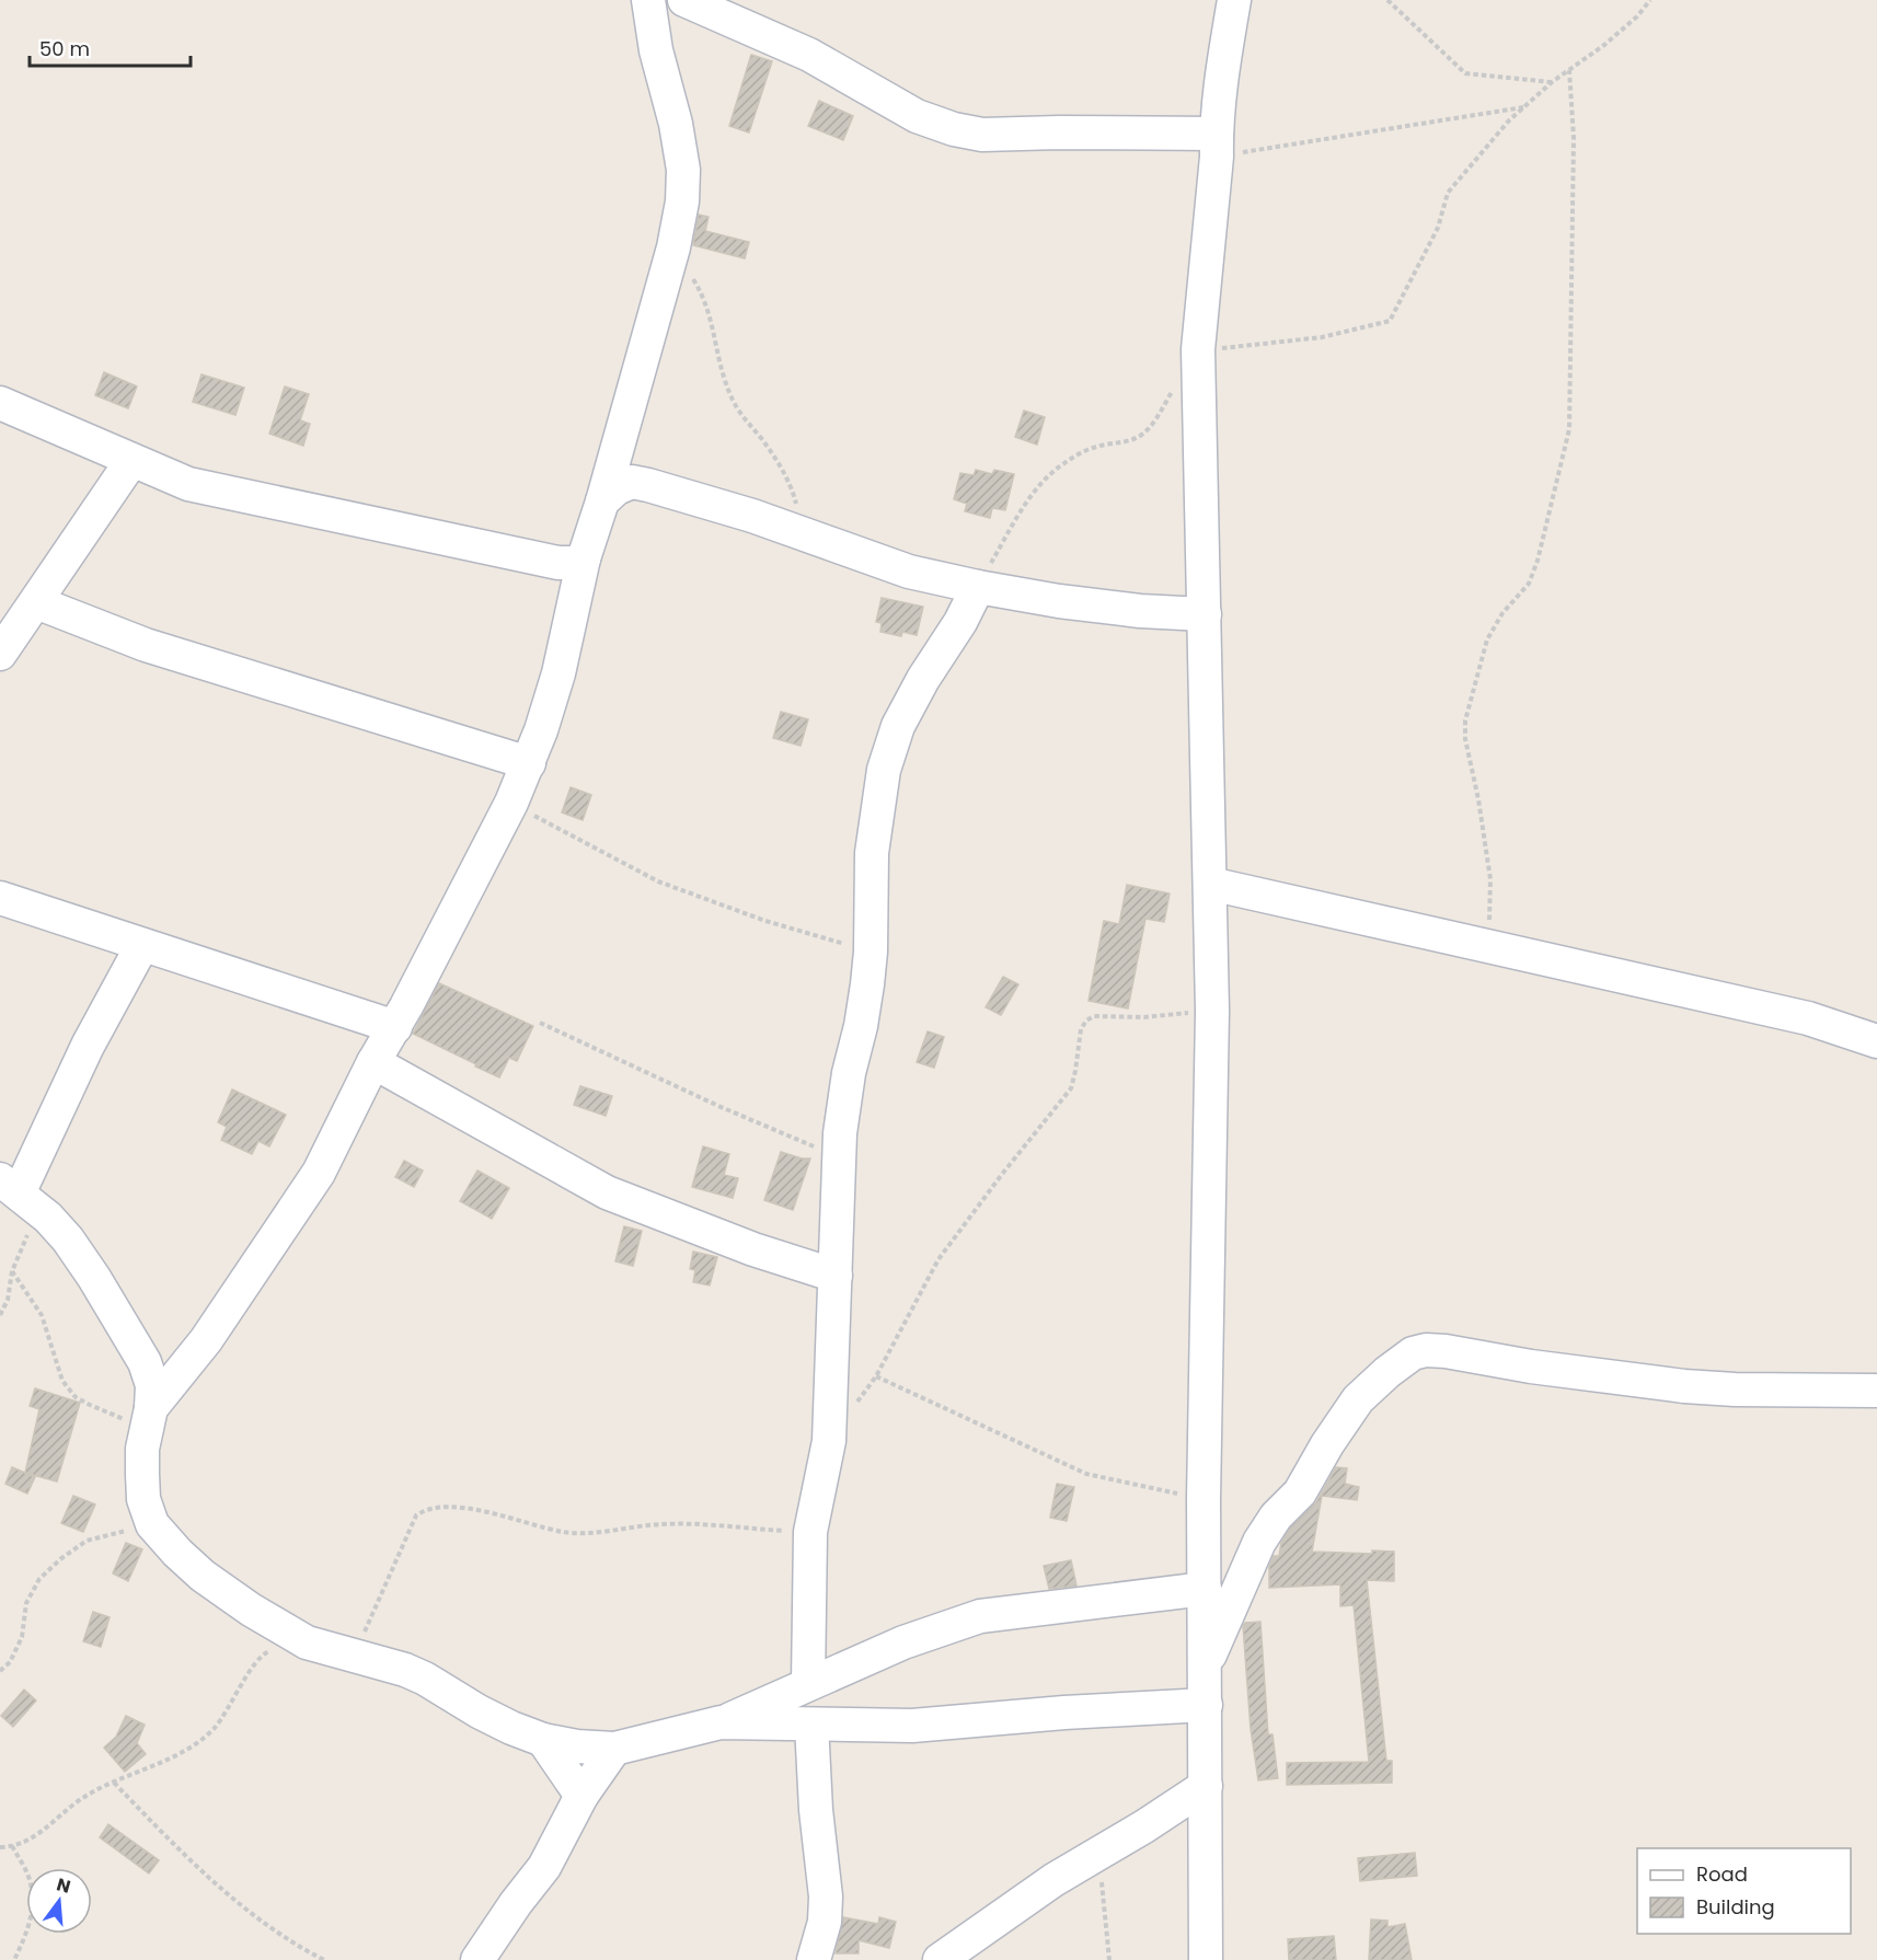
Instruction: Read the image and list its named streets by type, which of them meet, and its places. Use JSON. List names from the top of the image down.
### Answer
{
  "legend": ["Road", "Building"],
  "scale_bar": "50 m",
  "north": "top"
}
